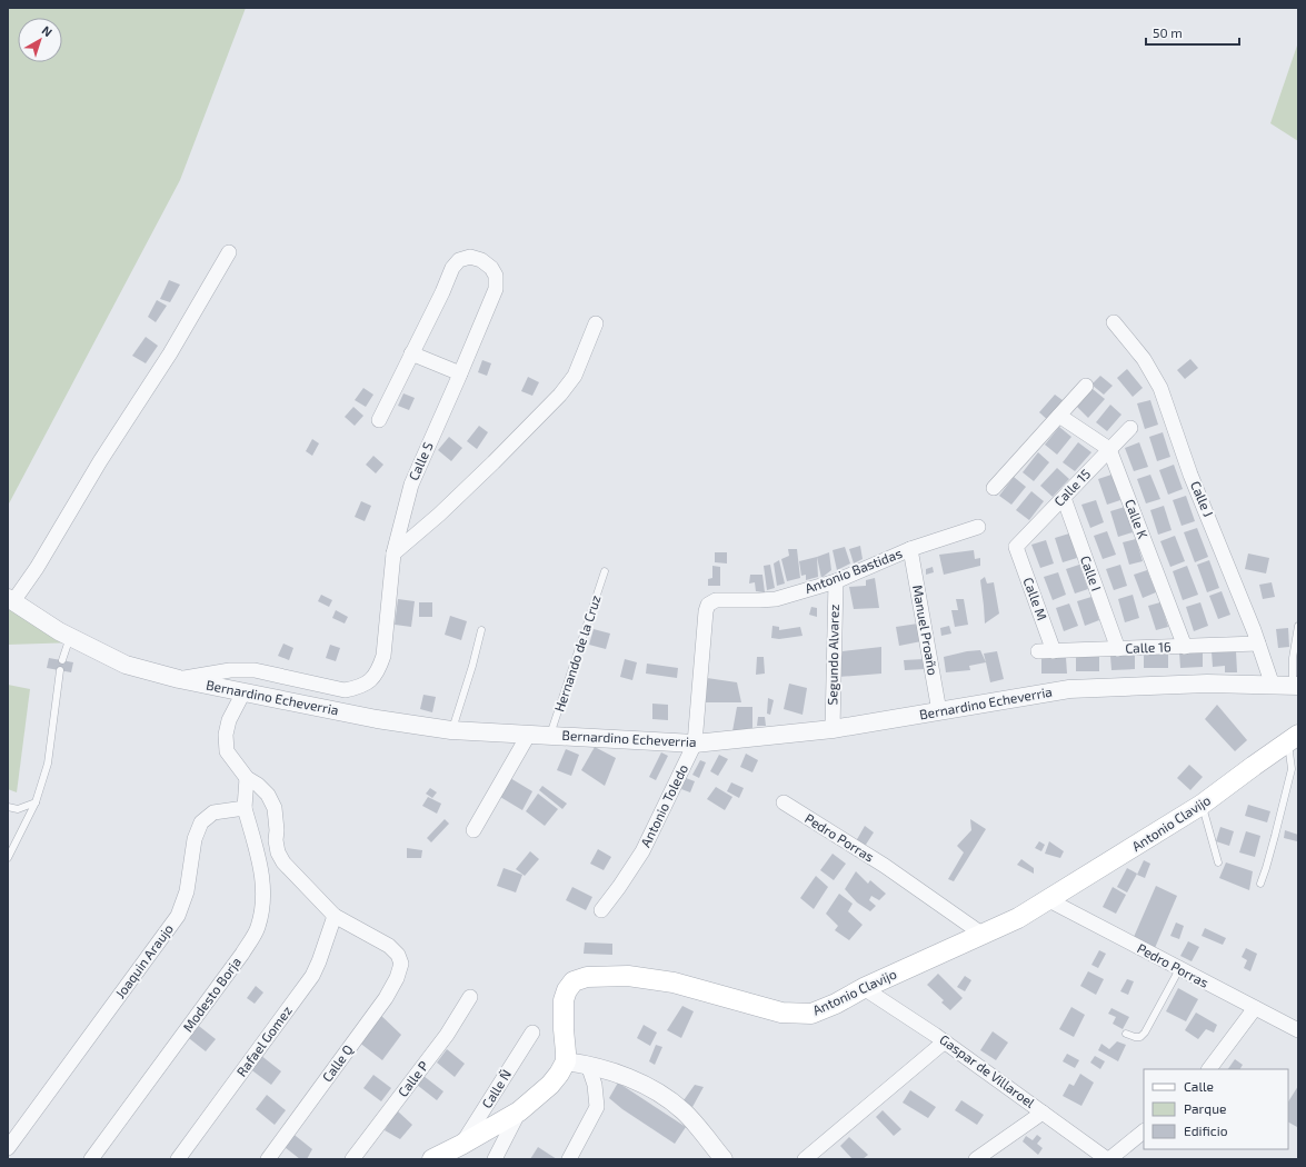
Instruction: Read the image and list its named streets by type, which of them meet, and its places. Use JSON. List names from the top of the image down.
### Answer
{
  "streets": {
    "main road": ["Antonio Clavijo"],
    "street": [
      "Calle S",
      "Calle 15",
      "Calle J",
      "Calle K",
      "Antonio Bastidas",
      "Calle I",
      "Calle M",
      "Manuel Proaño",
      "Calle 16",
      "Segundo Alvarez",
      "Bernardino Echeverria",
      "Antonio Toledo",
      "Pedro Porras",
      "Joaquin Araujo",
      "Modesto Borja",
      "Rafael Gomez",
      "Calle Q",
      "Gaspar de Villaroel",
      "Calle P",
      "Calle Ñ"
    ],
    "lane": ["Hernando de la Cruz"]
  },
  "crossings": [
    ["Calle S", "Bernardino Echeverria"],
    ["Calle 15", "Calle K"],
    ["Calle 15", "Calle I"],
    ["Calle 15", "Calle M"],
    ["Calle J", "Calle 16"],
    ["Calle J", "Bernardino Echeverria"],
    ["Calle K", "Calle 16"],
    ["Antonio Bastidas", "Manuel Proaño"],
    ["Antonio Bastidas", "Segundo Alvarez"],
    ["Antonio Bastidas", "Antonio Toledo"],
    ["Calle I", "Calle 16"],
    ["Calle M", "Calle 16"],
    ["Manuel Proaño", "Bernardino Echeverria"],
    ["Hernando de la Cruz", "Bernardino Echeverria"],
    ["Segundo Alvarez", "Bernardino Echeverria"],
    ["Bernardino Echeverria", "Antonio Toledo"],
    ["Antonio Clavijo", "Pedro Porras"],
    ["Antonio Clavijo", "Gaspar de Villaroel"],
    ["Joaquin Araujo", "Modesto Borja"],
    ["Rafael Gomez", "Calle Q"]
  ],
  "legend": ["Calle", "Parque", "Edificio"],
  "scale_bar": "50 m",
  "north": "top right"
}
